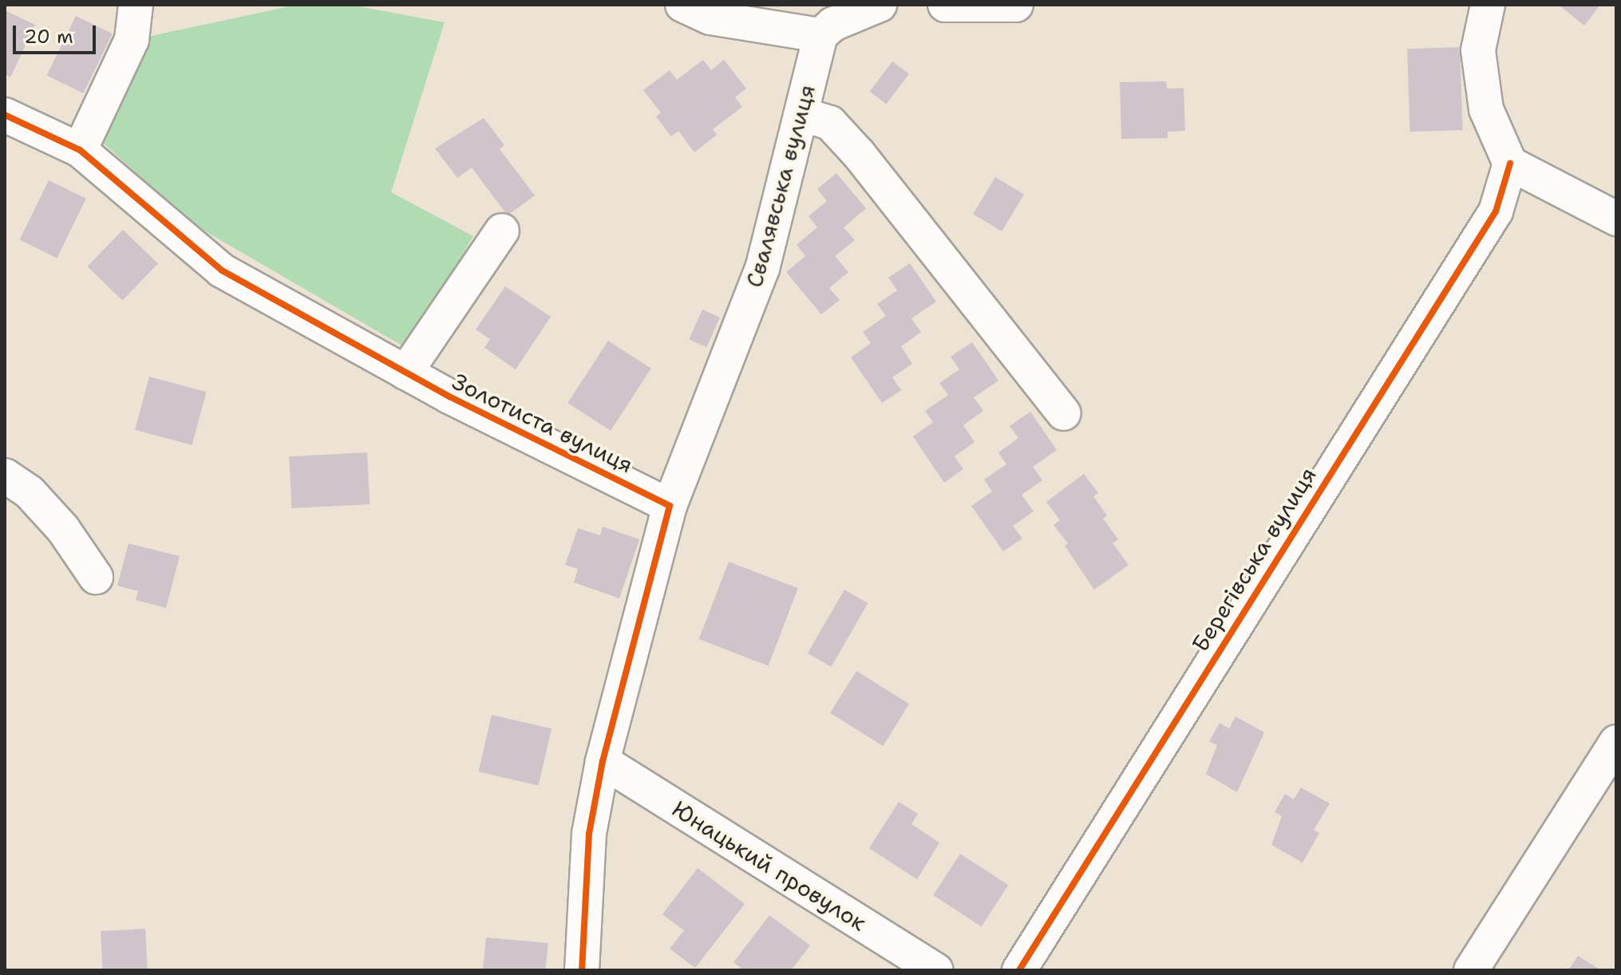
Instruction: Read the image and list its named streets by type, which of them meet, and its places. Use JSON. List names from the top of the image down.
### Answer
{
  "streets": {
    "street": [
      "Свалявська вулиця",
      "Золотиста вулиця",
      "Берегівська вулиця",
      "Юнацький провулок"
    ]
  },
  "crossings": [
    ["Свалявська вулиця", "Золотиста вулиця"]
  ],
  "scale_bar": "20 m"
}
